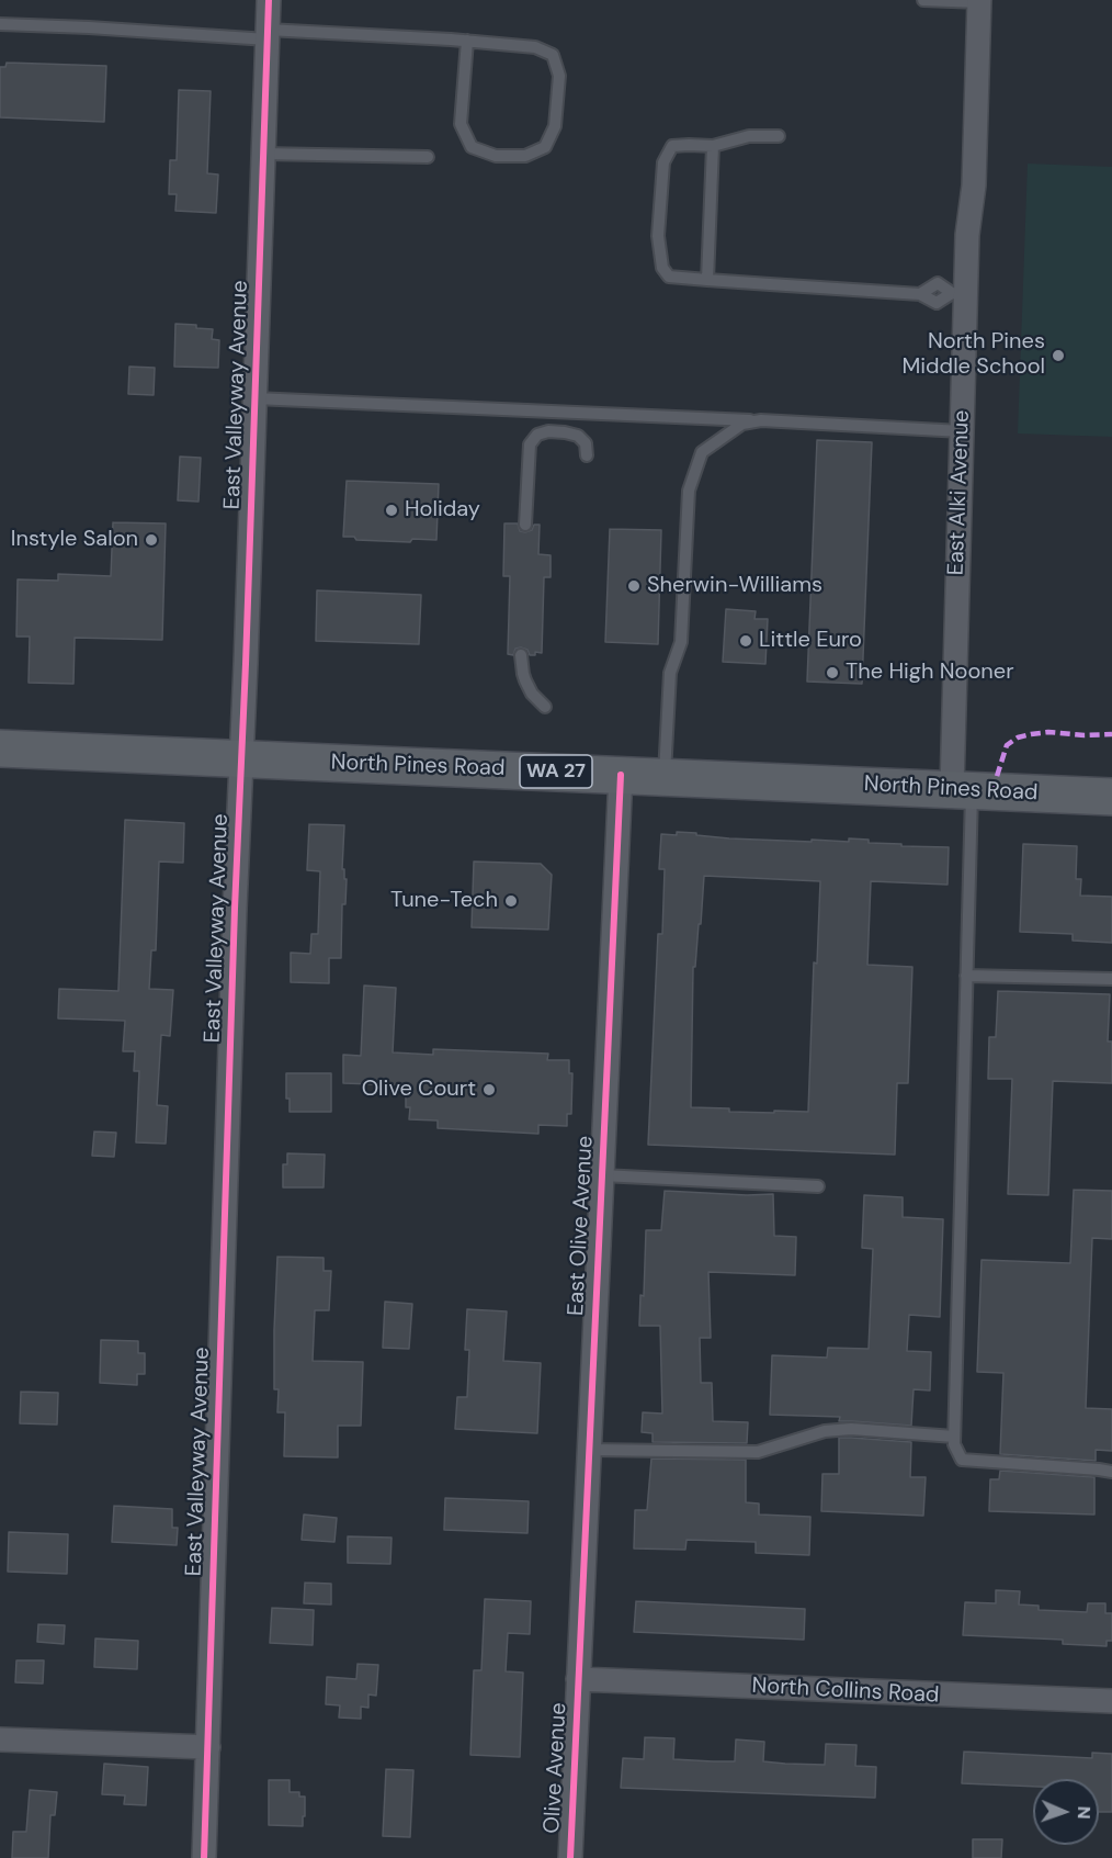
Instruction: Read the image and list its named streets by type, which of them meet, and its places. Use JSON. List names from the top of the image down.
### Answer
{
  "streets": {
    "main road": ["North Pines Road", "WA 27"],
    "street": [
      "East Valleyway Avenue",
      "East Alki Avenue",
      "East Olive Avenue",
      "North Collins Road",
      "Olive Avenue"
    ]
  },
  "crossings": [
    ["East Valleyway Avenue", "North Pines Road"],
    ["East Alki Avenue", "North Pines Road"],
    ["North Pines Road", "East Olive Avenue"],
    ["East Olive Avenue", "North Collins Road"],
    ["East Olive Avenue", "Olive Avenue"],
    ["North Collins Road", "Olive Avenue"]
  ],
  "places": [
    "North Pines Middle School",
    "Holiday",
    "Instyle Salon",
    "Sherwin-Williams",
    "Little Euro",
    "The High Nooner",
    "Tune-Tech",
    "Olive Court"
  ],
  "north": "right"
}
